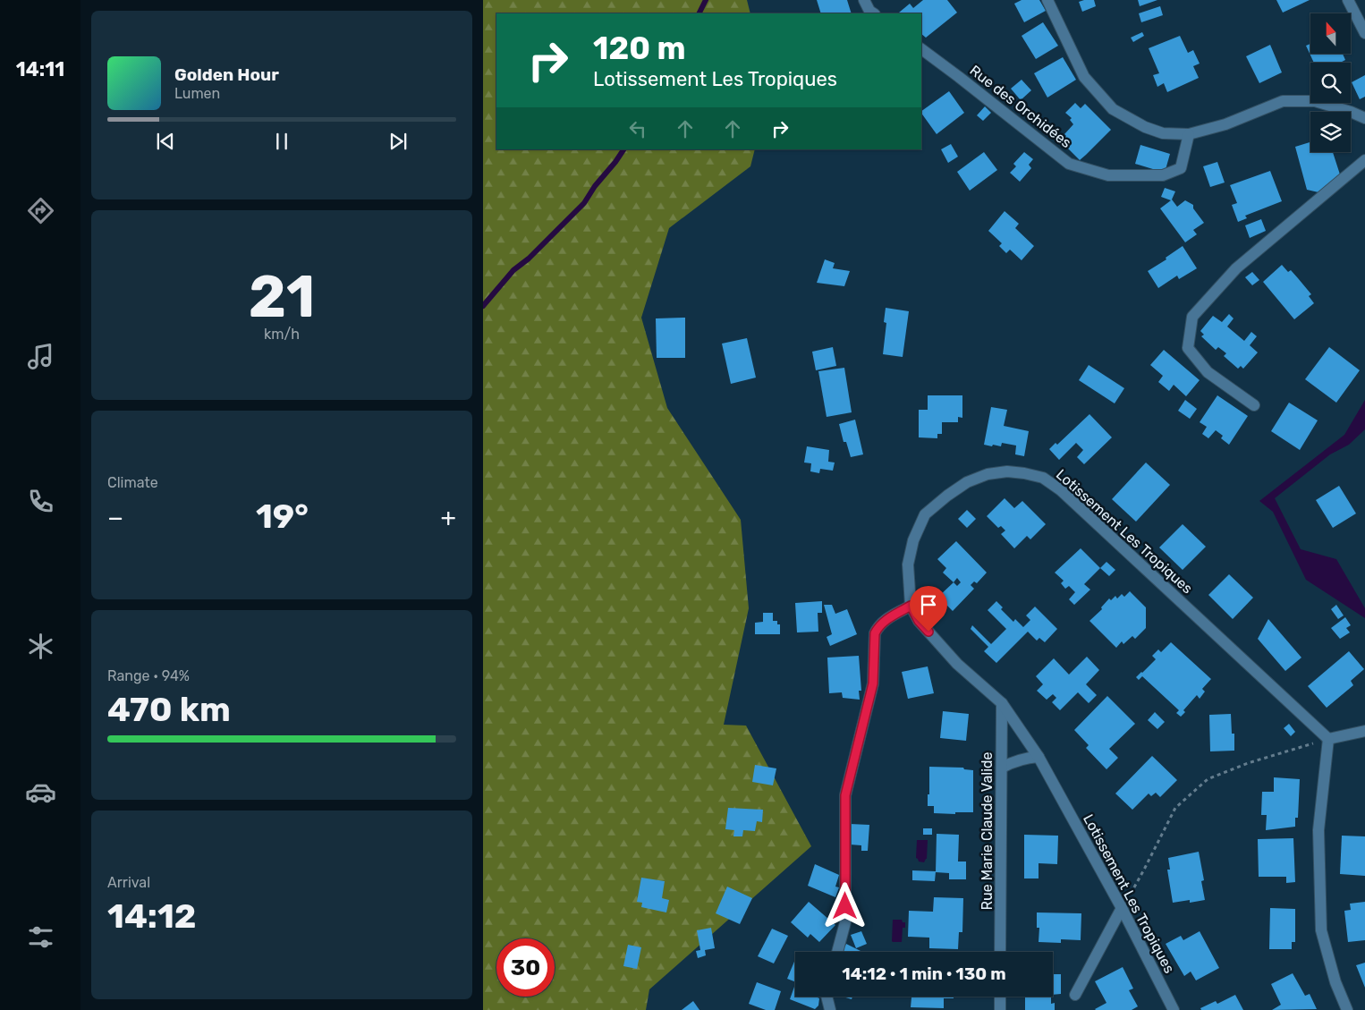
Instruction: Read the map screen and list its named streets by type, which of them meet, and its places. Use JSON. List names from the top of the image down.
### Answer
{
  "streets": {
    "street": ["Rue des Orchidées", "Lotissement Les Tropiques", "Rue Marie Claude Valide"]
  },
  "crossings": [
    ["Lotissement Les Tropiques", "Rue Marie Claude Valide"]
  ],
  "north": "top",
  "page": {
    "tabs": "14:11",
    "turn": ["120 m", "Lotissement Les Tropiques"],
    "song": ["Golden Hour", "Lumen"],
    "tile": [
      ["21", "km/h"],
      "Climate",
      ["Range · 94%", "470 km"],
      ["Arrival", "14:12"]
    ],
    "heat": ["−", "19°", "+"],
    "limit": "30",
    "trip": "14:12 · 1 min · 130 m"
  }
}
